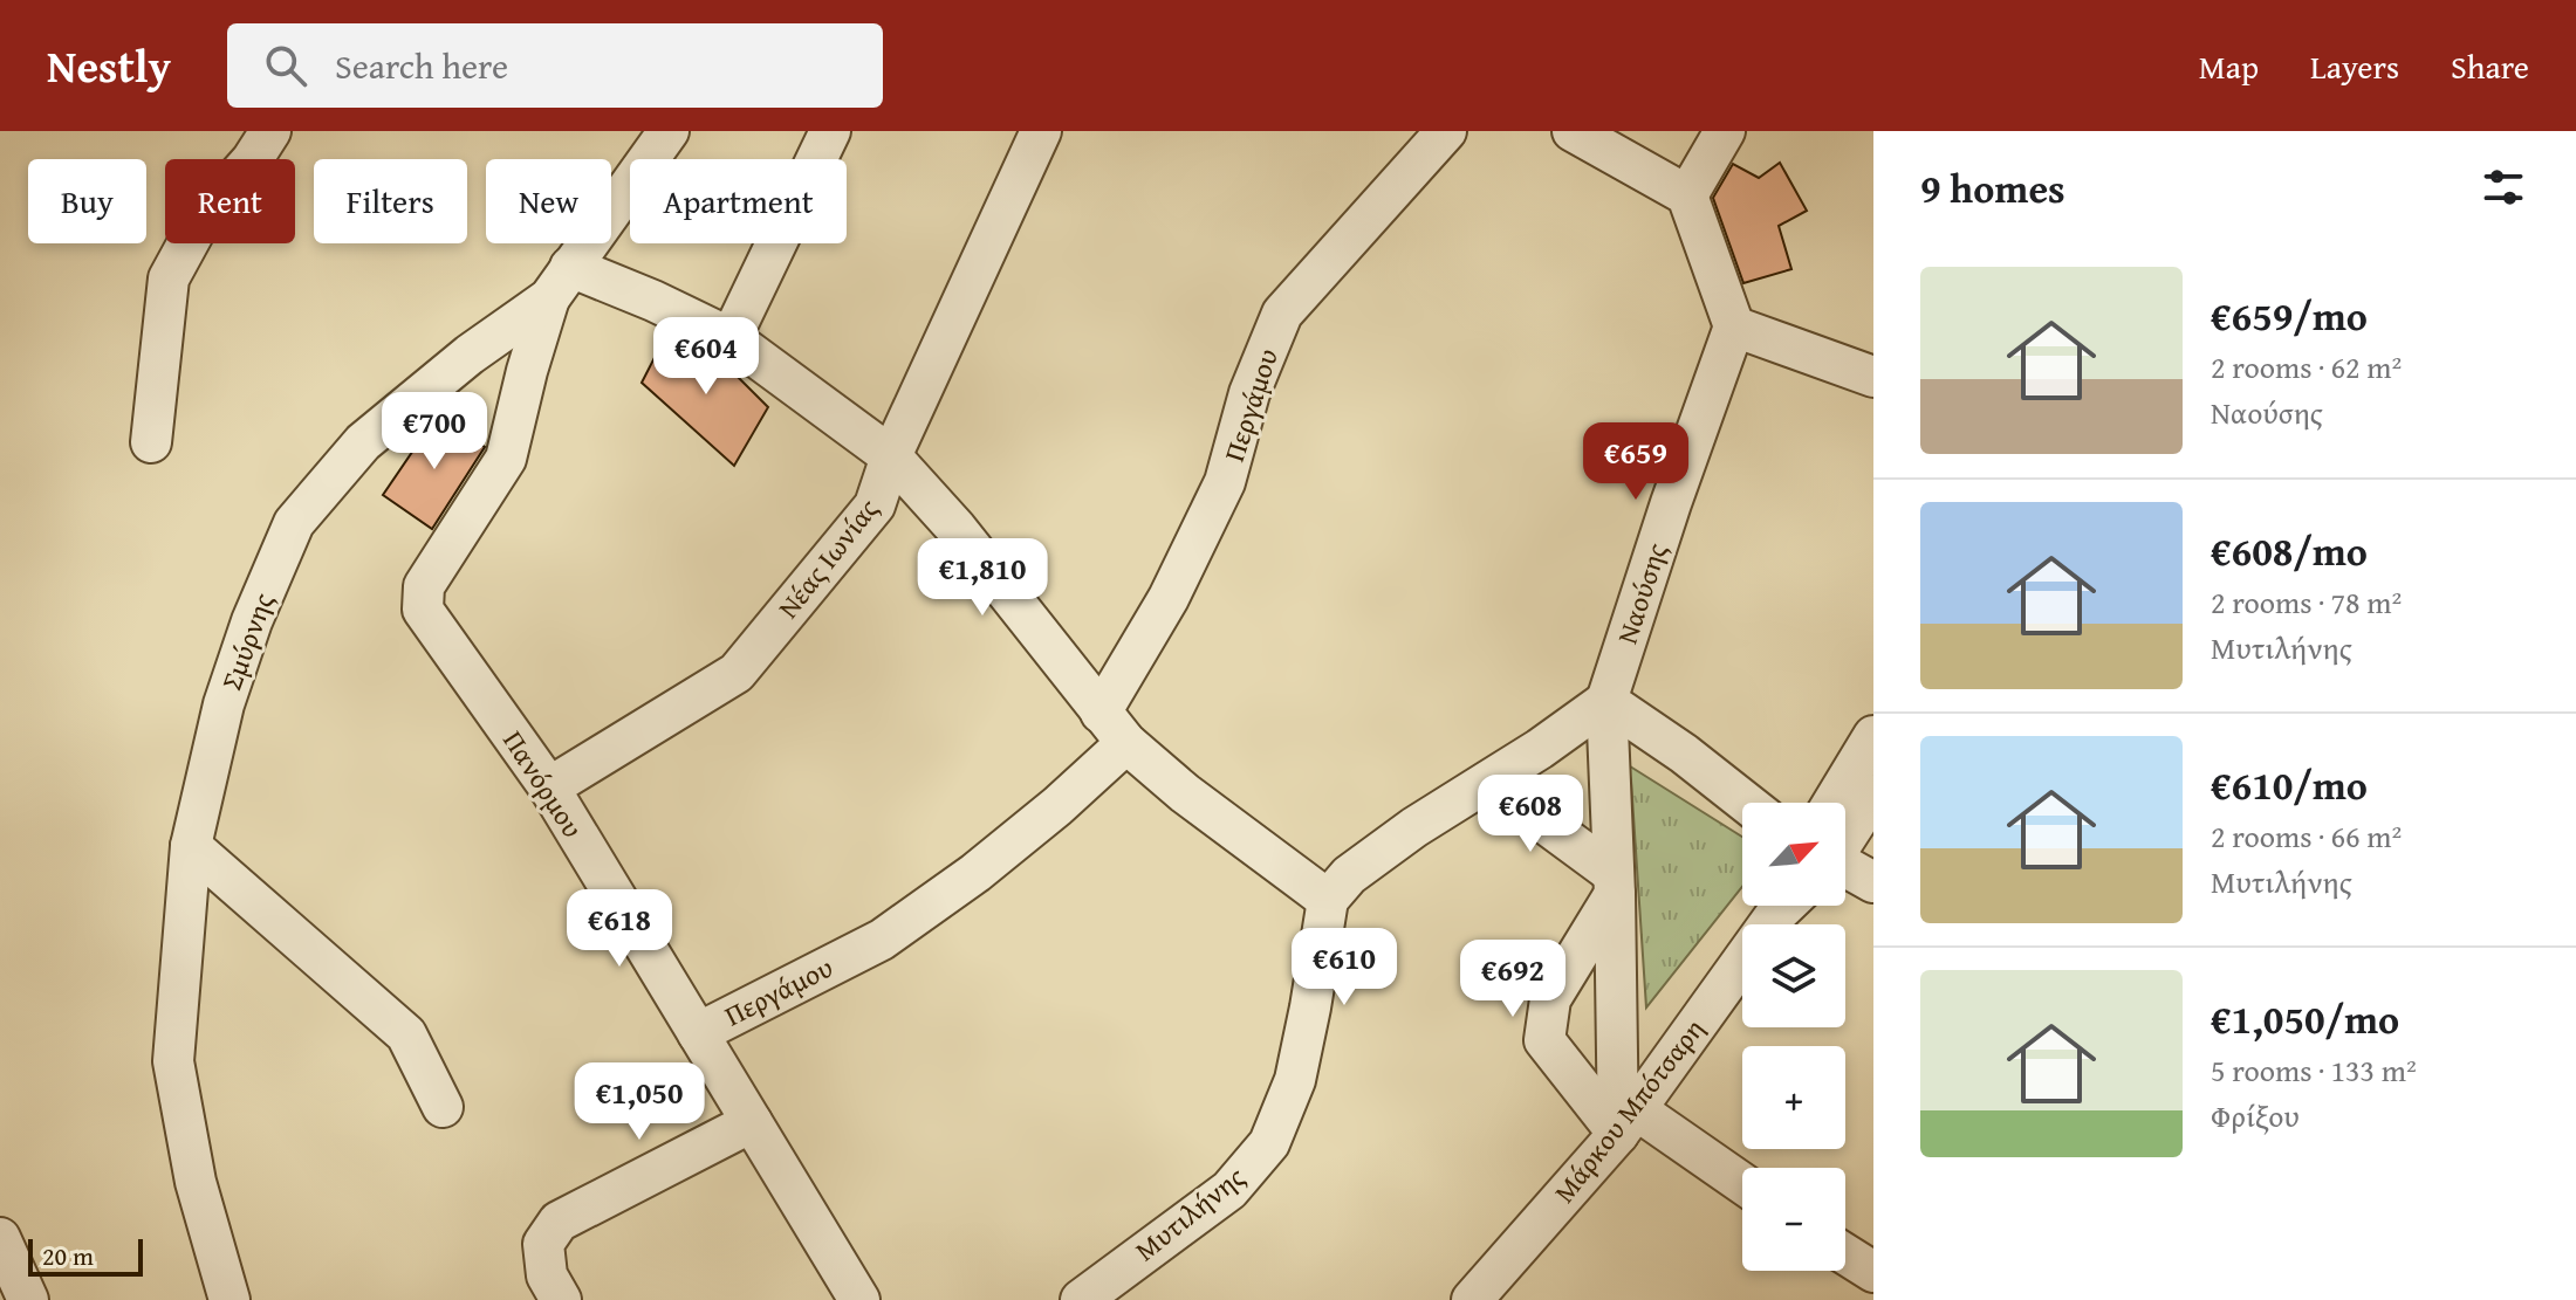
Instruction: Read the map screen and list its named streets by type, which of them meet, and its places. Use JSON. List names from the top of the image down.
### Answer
{
  "streets": {
    "street": [
      "Περγάμου",
      "Νέας Ιωνίας",
      "Ναούσης",
      "Σμύρνης",
      "Πανόρμου",
      "Μάρκου Μπότσαρη",
      "Mυτιλήνης"
    ]
  },
  "crossings": [
    ["Περγάμου", "Πανόρμου"],
    ["Νέας Ιωνίας", "Πανόρμου"],
    ["Ναούσης", "Μάρκου Μπότσαρη"],
    ["Σμύρνης", "Πανόρμου"]
  ],
  "scale_bar": "20 m",
  "north": "top right",
  "page": {
    "header": "Nestly",
    "search": "Search here",
    "nav": ["Map", "Layers", "Share"],
    "heading": "9 homes",
    "chip": [
      "Buy",
      "Rent",
      "Filters",
      "New",
      "Apartment"
    ],
    "list": [
      {
        "name": "€659/mo",
        "note": "2 rooms · 62 m² · Ναούσης"
      },
      {
        "name": "€608/mo",
        "note": "2 rooms · 78 m² · Mυτιλήνης"
      },
      {
        "name": "€610/mo",
        "note": "2 rooms · 66 m² · Mυτιλήνης"
      },
      {
        "name": "€1,050/mo",
        "note": "5 rooms · 133 m² · Φρίξου"
      }
    ],
    "price": [
      "€604",
      "€700",
      "€659",
      "€1,810",
      "€608",
      "€618",
      "€610",
      "€692",
      "€1,050"
    ],
    "map_buttons": ["+", "−"],
    "scale": "20 m"
  }
}
